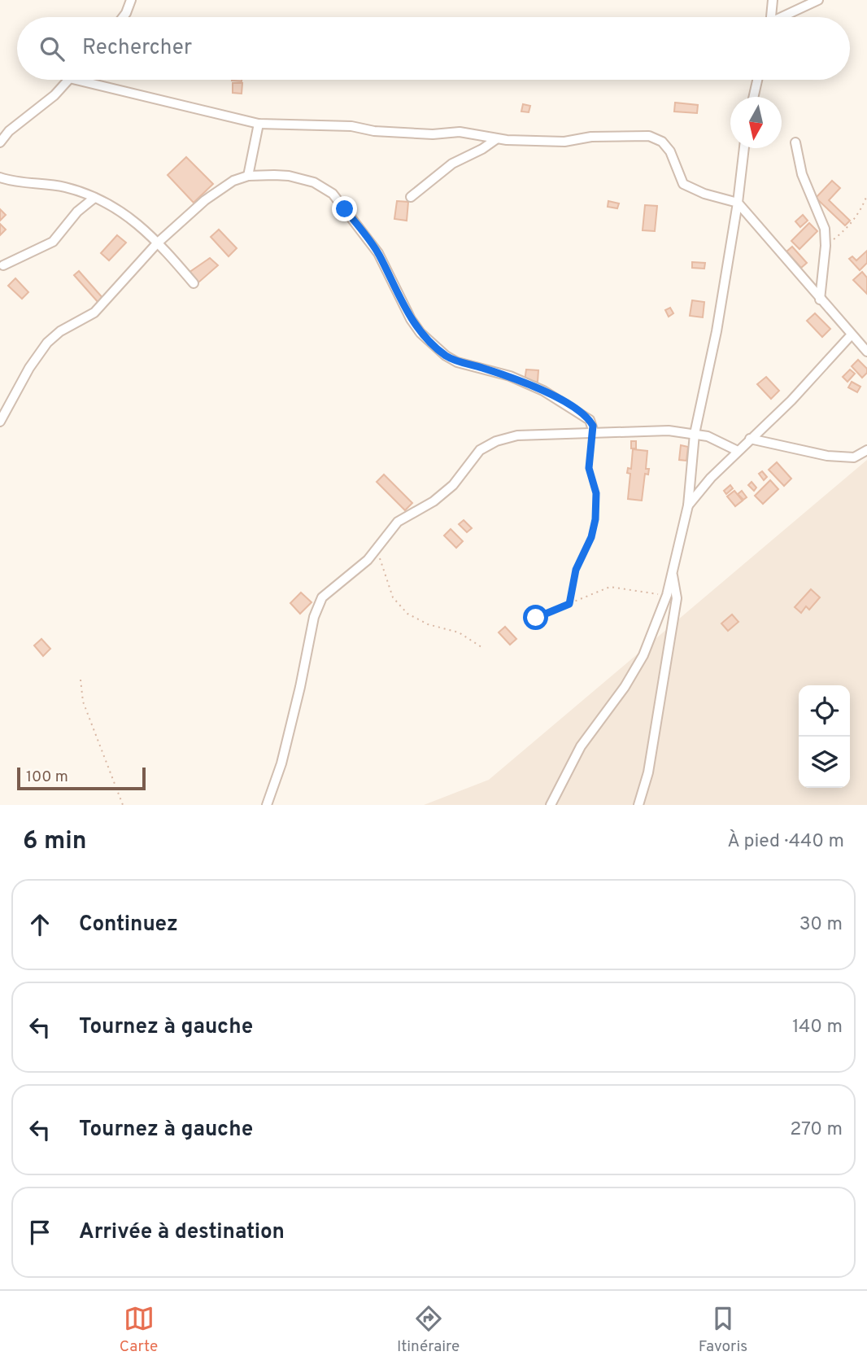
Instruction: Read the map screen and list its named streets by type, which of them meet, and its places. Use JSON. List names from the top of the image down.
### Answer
{
  "scale_bar": "100 m",
  "north": "bottom",
  "page": {
    "search": "Rechercher",
    "scale": "100 m",
    "heading": ["6 min", "À pied · 440 m"],
    "list": [
      ["Continuez", "30 m"],
      ["Tournez à gauche", "140 m"],
      ["Tournez à gauche", "270 m"],
      "Arrivée à destination"
    ],
    "nav": ["Carte", "Itinéraire", "Favoris"]
  }
}
